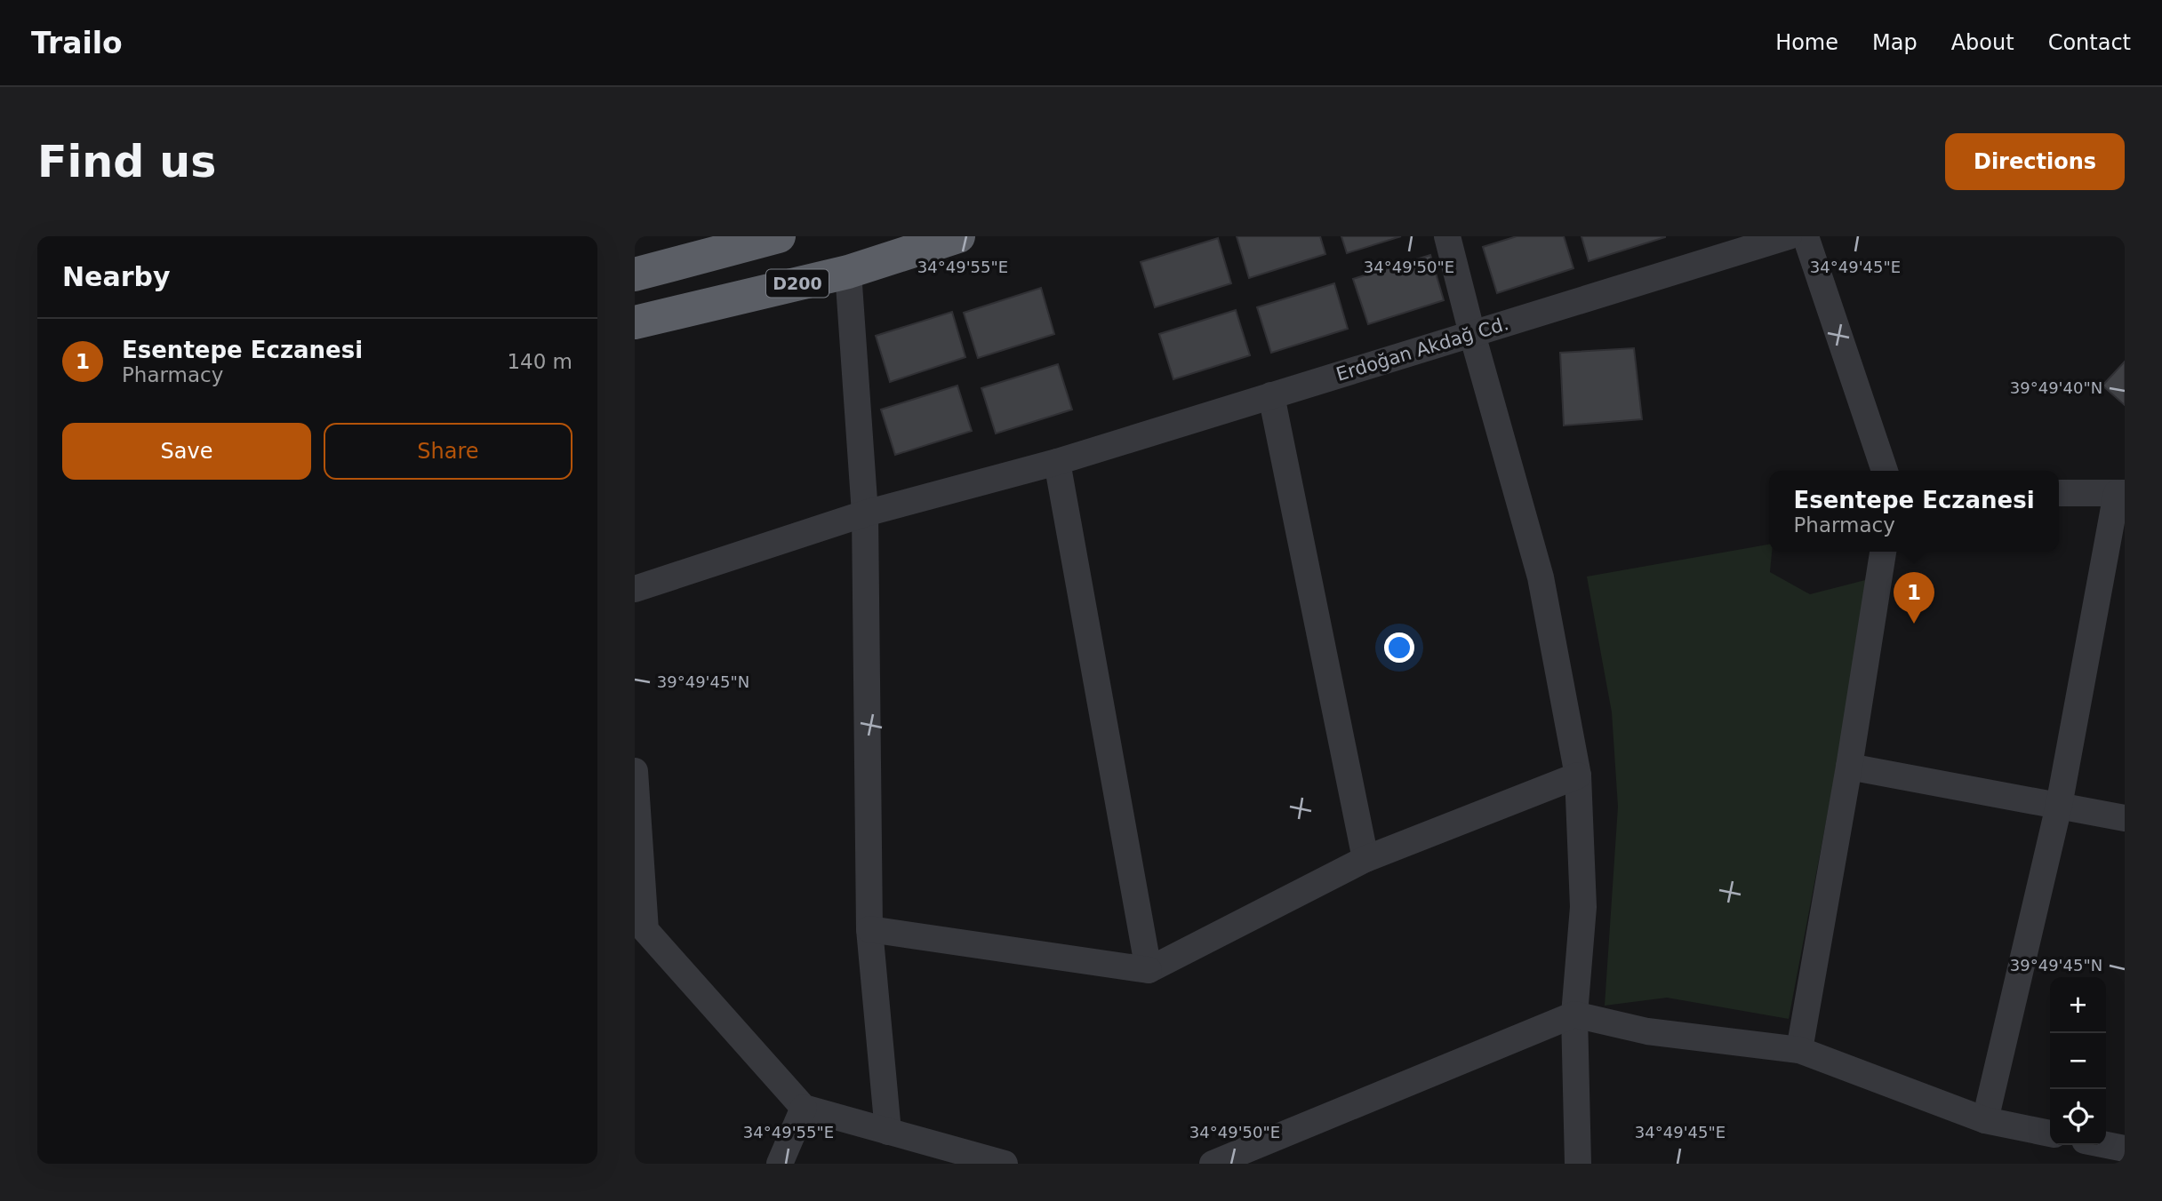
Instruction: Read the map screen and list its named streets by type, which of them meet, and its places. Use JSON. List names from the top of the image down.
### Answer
{
  "streets": {
    "highway": ["D200"],
    "street": ["Erdoğan Akdağ Cd."]
  },
  "page": {
    "header": "Trailo",
    "nav": [
      "Home",
      "Map",
      "About",
      "Contact"
    ],
    "buttons": [
      "Directions",
      ["Save", "Share"]
    ],
    "title": "Find us",
    "heading": "Nearby",
    "list": [
      {
        "mark": "1",
        "name": "Esentepe Eczanesi",
        "note": "Pharmacy",
        "value": "140 m"
      }
    ],
    "popup": ["Esentepe Eczanesi", "Pharmacy"],
    "pins": "1",
    "map_buttons": ["+", "−"]
  },
  "coordinates": [
    "34°49'55\"E",
    "34°49'50\"E",
    "34°49'45\"E",
    "39°49'40\"N",
    "39°49'45\"N"
  ]
}
